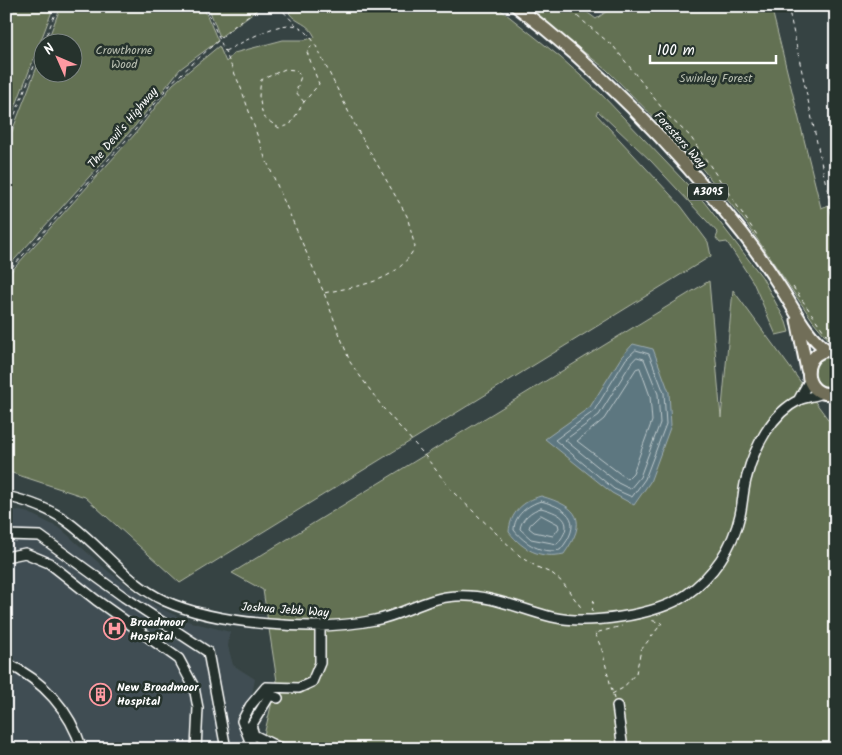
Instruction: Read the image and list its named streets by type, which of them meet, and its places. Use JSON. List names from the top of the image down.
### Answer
{
  "streets": {
    "main road": ["Foresters Way", "A3095"],
    "street": ["Joshua Jebb Way"],
    "path": ["The Devil's Highway"]
  },
  "crossings": [
    ["Foresters Way", "Joshua Jebb Way"]
  ],
  "parks": ["Crowthorne Wood", "Swinley Forest"],
  "places": {
    "hospital": ["Broadmoor Hospital"],
    "building": ["New Broadmoor Hospital"]
  },
  "scale_bar": "100 m",
  "north": "top left"
}
